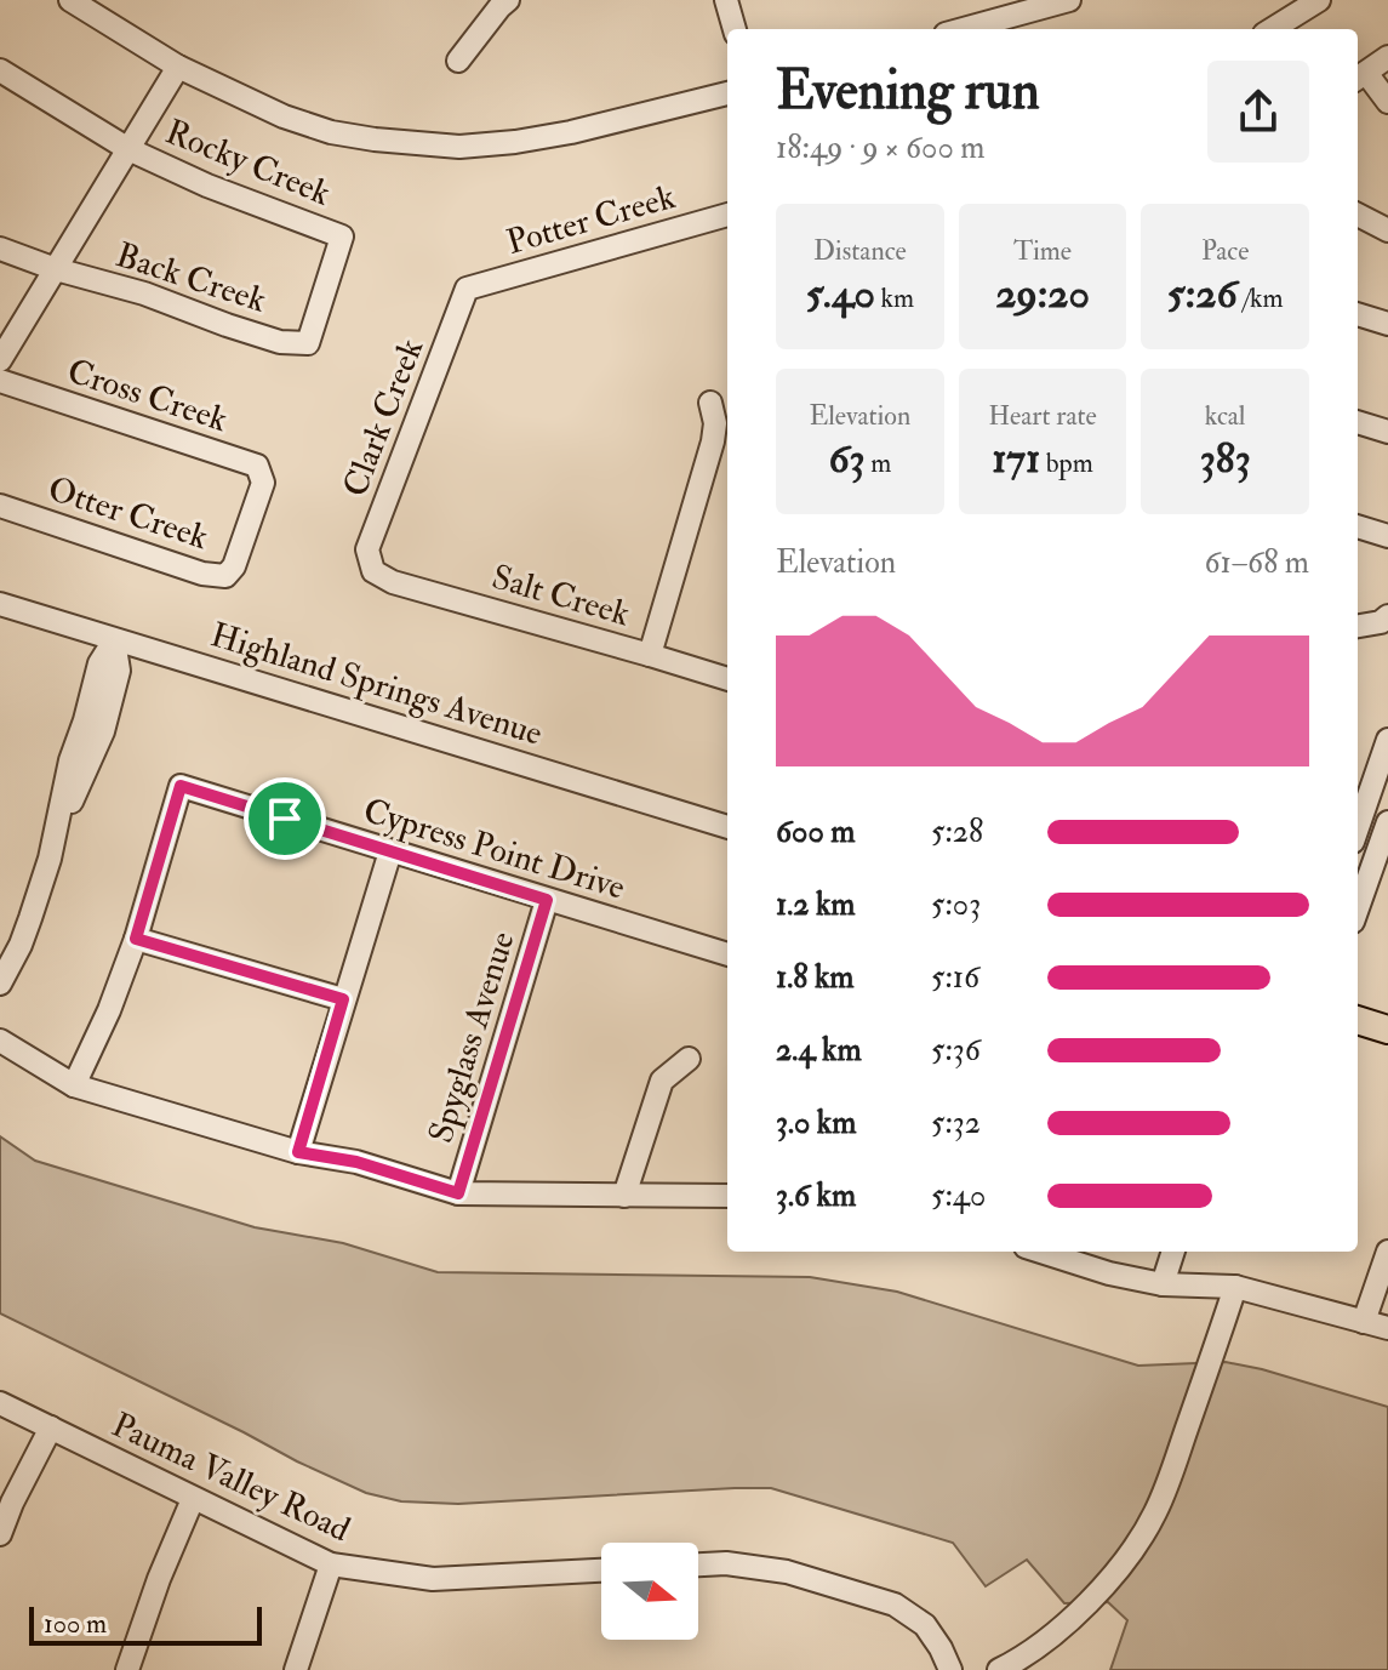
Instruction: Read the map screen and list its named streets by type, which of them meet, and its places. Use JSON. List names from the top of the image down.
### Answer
{
  "streets": {
    "street": [
      "Rocky Creek",
      "Potter Creek",
      "Back Creek",
      "Cross Creek",
      "Clark Creek",
      "Otter Creek",
      "Salt Creek",
      "Highland Springs Avenue",
      "Cypress Point Drive",
      "Spyglass Avenue",
      "Pauma Valley Road"
    ]
  },
  "crossings": [
    ["Rocky Creek", "Back Creek"],
    ["Potter Creek", "Clark Creek"],
    ["Cross Creek", "Otter Creek"],
    ["Clark Creek", "Salt Creek"],
    ["Cypress Point Drive", "Spyglass Avenue"]
  ],
  "scale_bar": "100 m",
  "north": "right",
  "page": {
    "heading": ["Evening run", "18:49 · 9 × 600 m"],
    "stats": [
      ["Distance", "5.40 km"],
      ["Time", "29:20"],
      ["Pace", "5:26 /km"],
      ["Elevation", "63 m"],
      ["Heart rate", "171 bpm"],
      ["kcal", "383"]
    ],
    "chart": ["Elevation", "61–68 m"],
    "list": [
      {
        "name": "600 m",
        "note": "5:28"
      },
      {
        "name": "1.2 km",
        "note": "5:03"
      },
      {
        "name": "1.8 km",
        "note": "5:16"
      },
      {
        "name": "2.4 km",
        "note": "5:36"
      },
      {
        "name": "3.0 km",
        "note": "5:32"
      },
      {
        "name": "3.6 km",
        "note": "5:40"
      }
    ],
    "scale": "100 m"
  }
}
